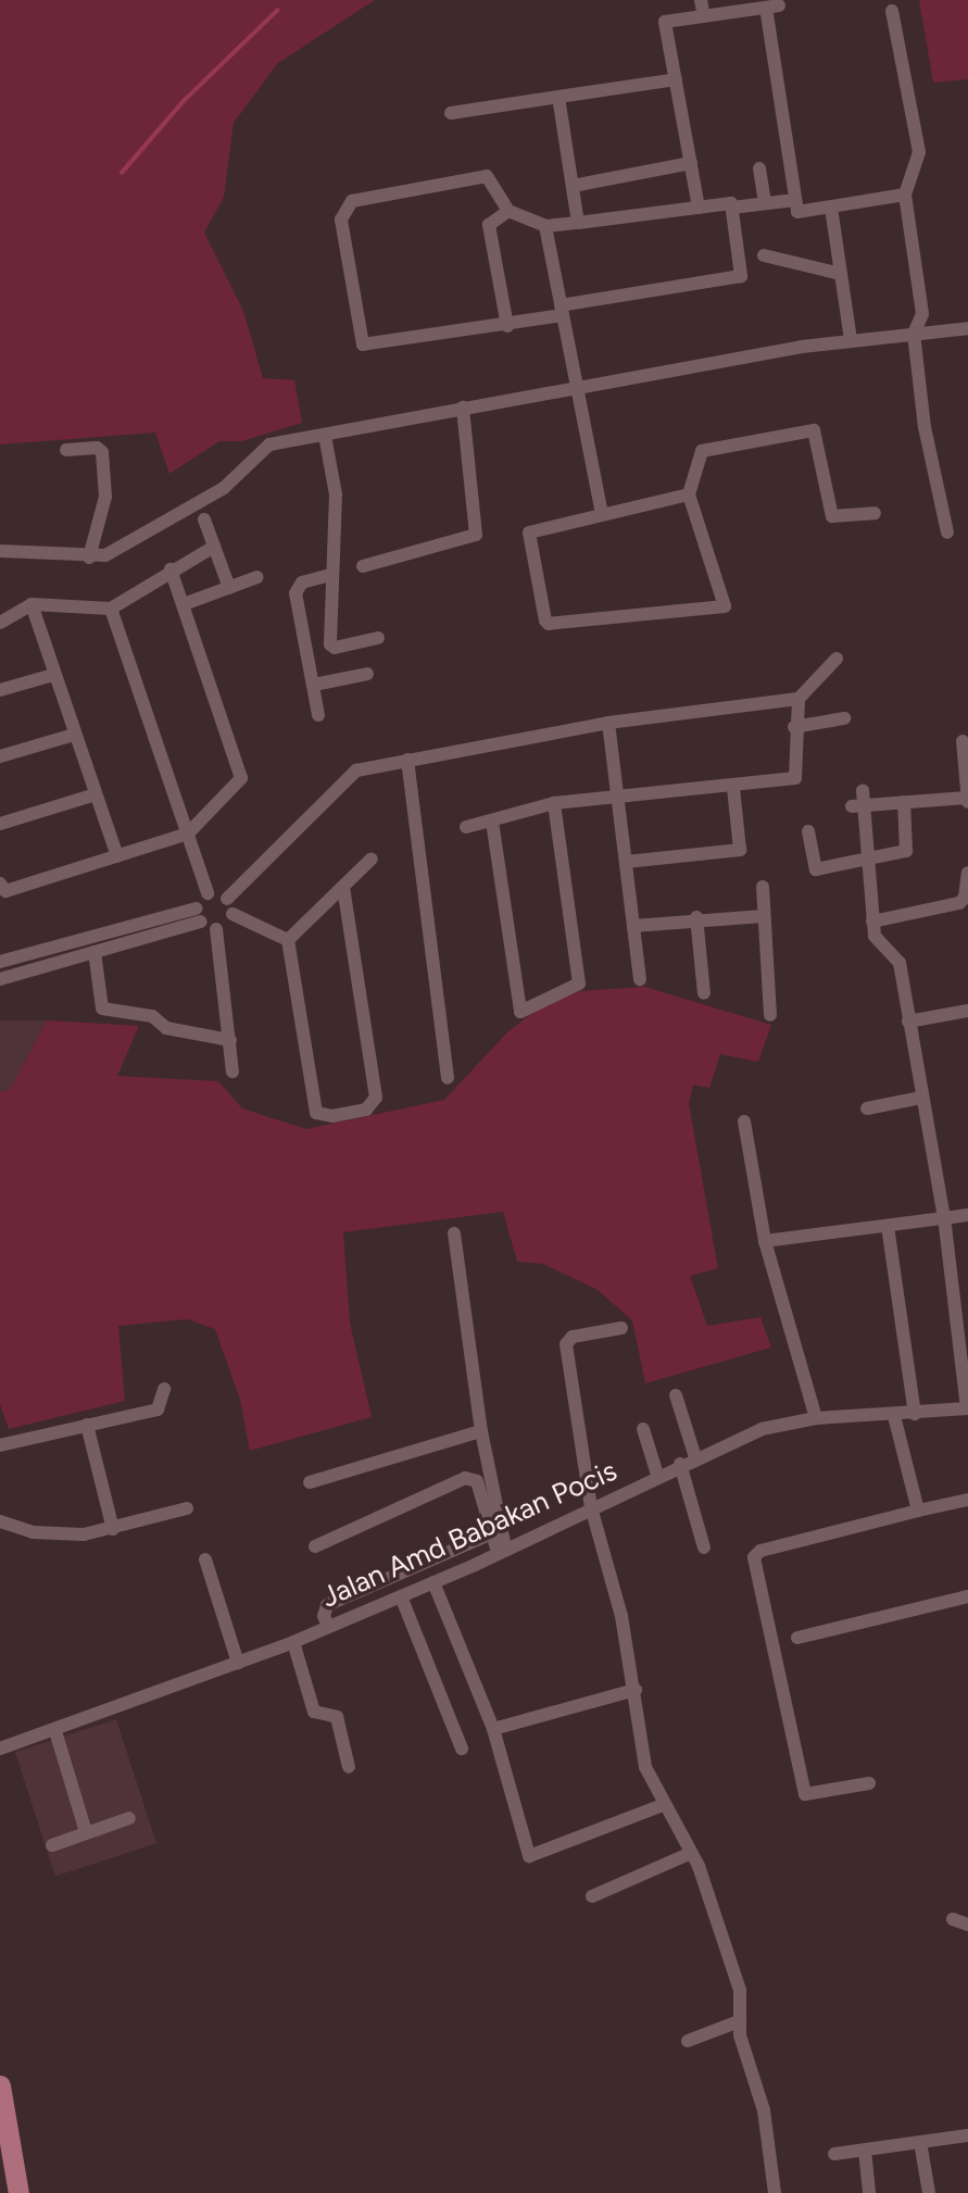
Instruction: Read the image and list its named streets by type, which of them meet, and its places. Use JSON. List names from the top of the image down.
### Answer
{
  "streets": {
    "street": ["Jalan Amd Babakan Pocis"]
  }
}
